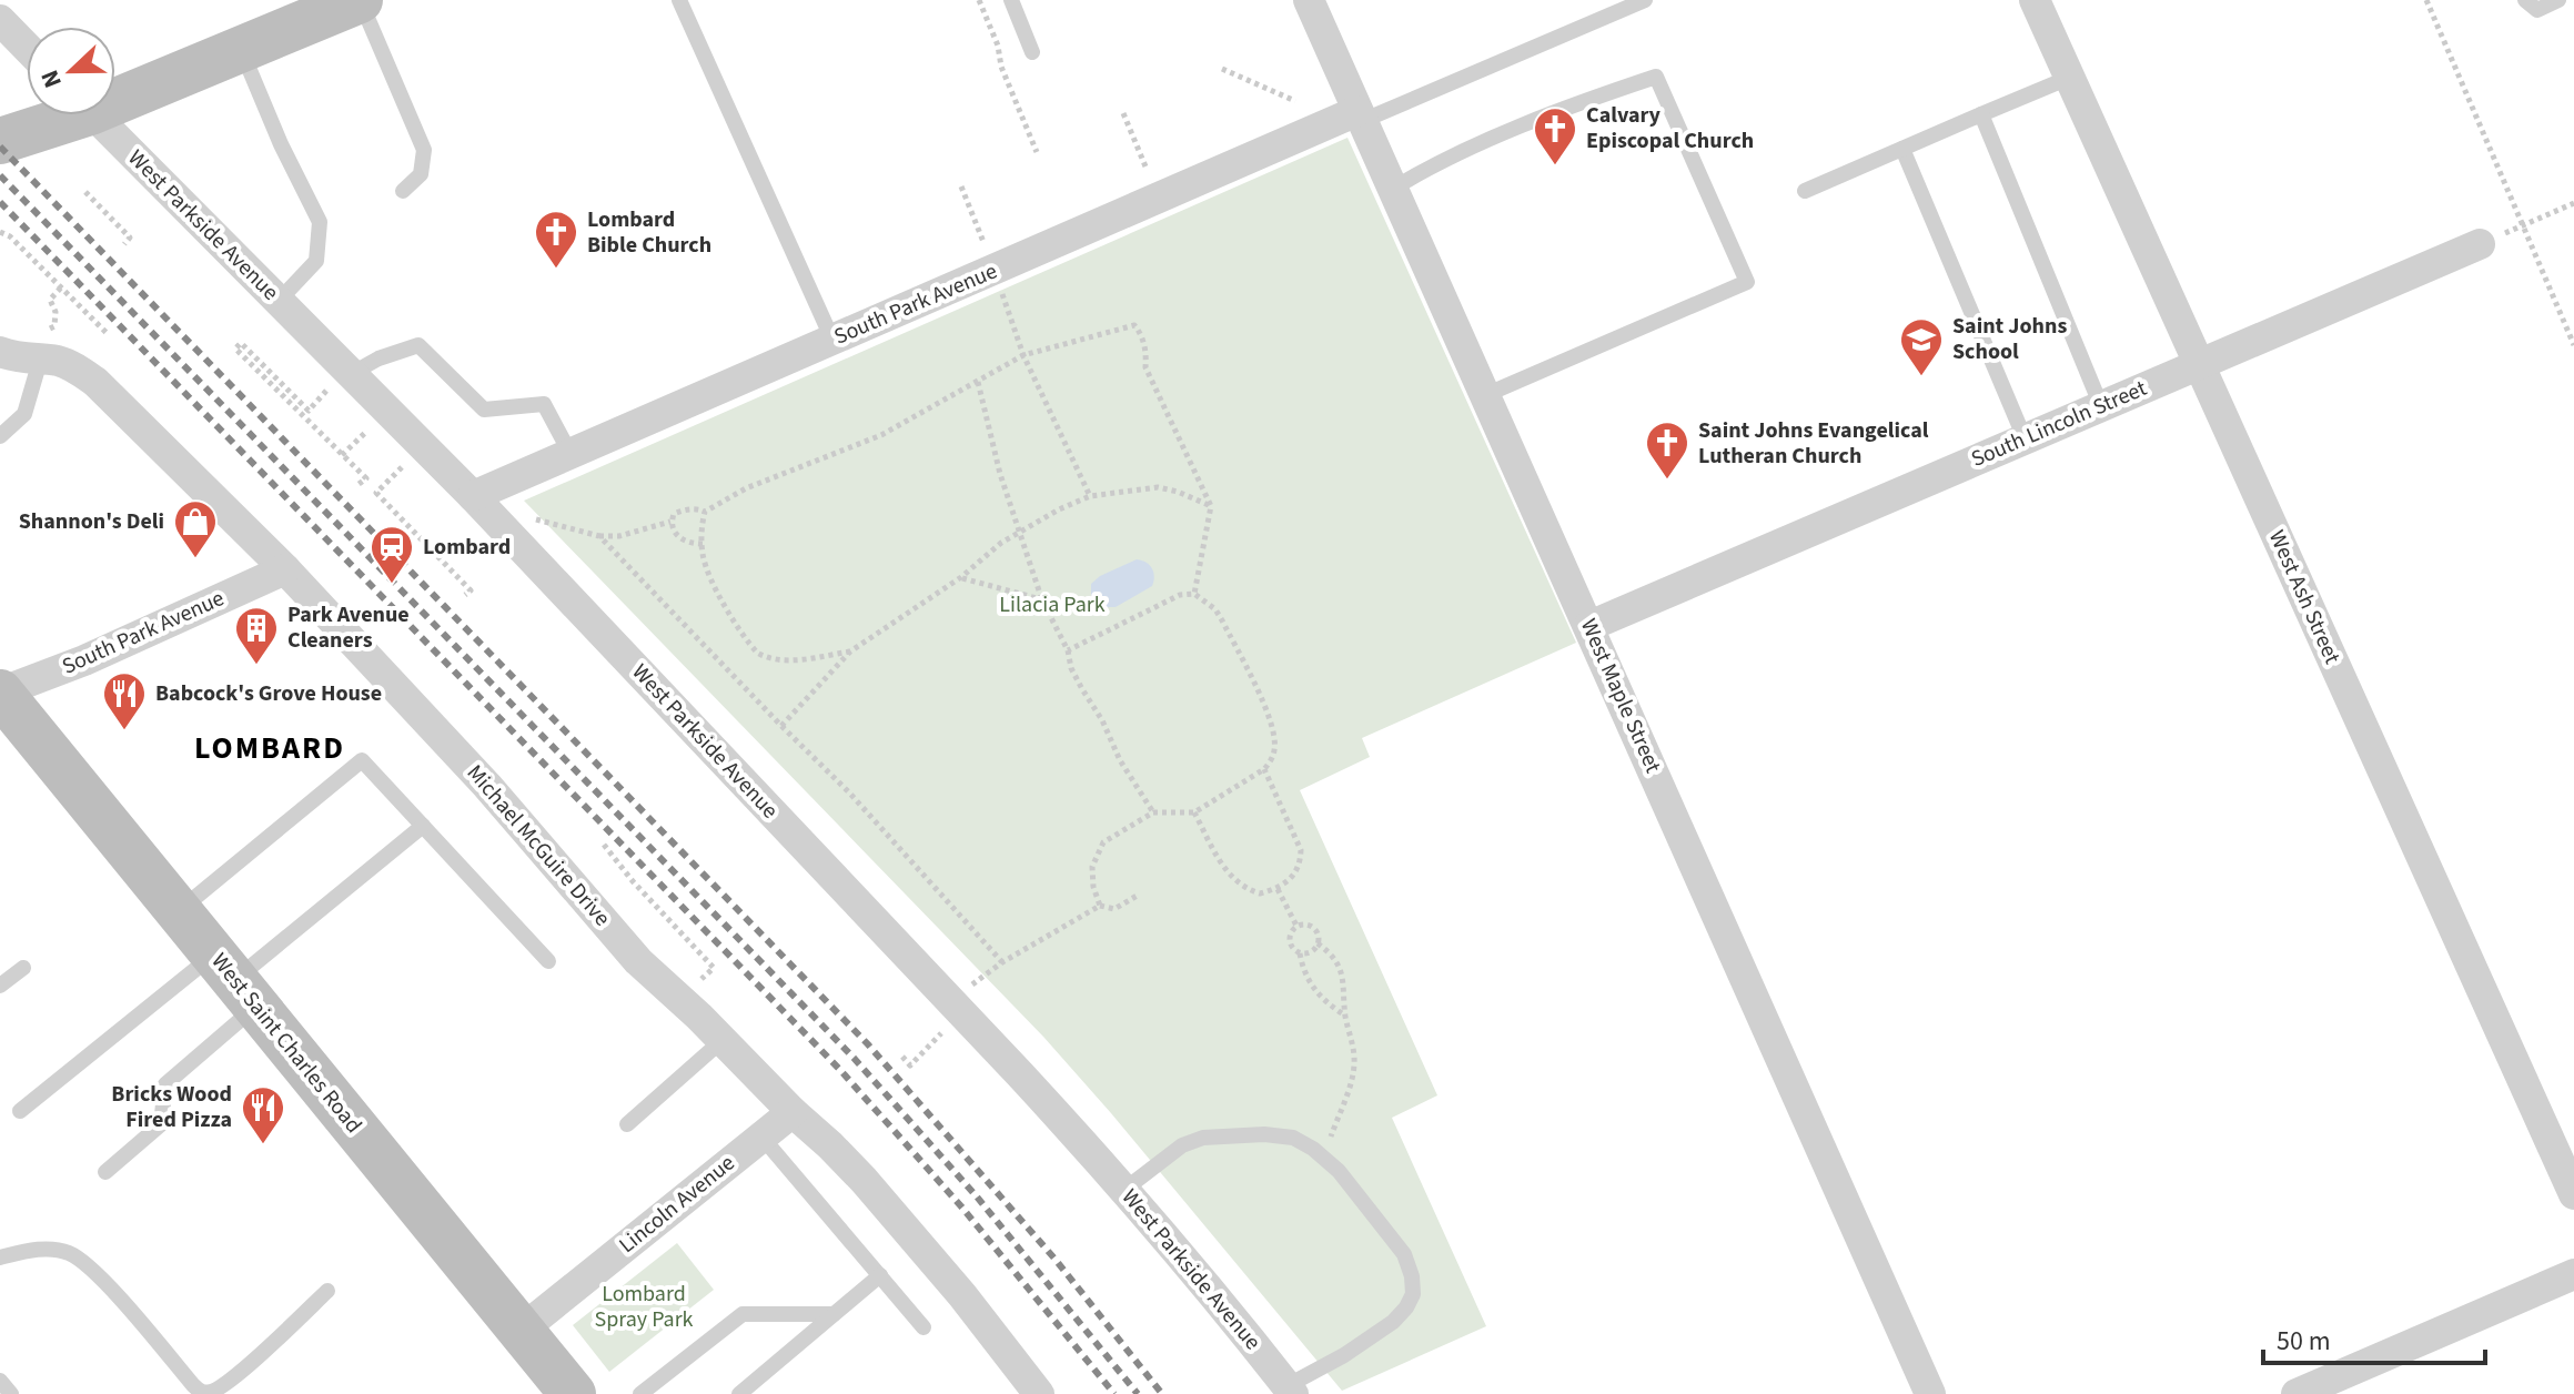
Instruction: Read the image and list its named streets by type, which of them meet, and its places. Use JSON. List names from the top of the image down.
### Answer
{
  "streets": {
    "main road": ["West Saint Charles Road"],
    "street": [
      "West Parkside Avenue",
      "South Park Avenue",
      "South Lincoln Street",
      "West Ash Street",
      "West Maple Street",
      "Michael McGuire Drive",
      "Lincoln Avenue"
    ]
  },
  "crossings": [
    ["West Parkside Avenue", "South Park Avenue"],
    ["South Park Avenue", "West Maple Street"],
    ["South Park Avenue", "Michael McGuire Drive"],
    ["South Park Avenue", "West Saint Charles Road"],
    ["South Lincoln Street", "West Ash Street"],
    ["South Lincoln Street", "West Maple Street"],
    ["Michael McGuire Drive", "Lincoln Avenue"],
    ["West Saint Charles Road", "Lincoln Avenue"]
  ],
  "districts": ["LOMBARD"],
  "parks": ["Lilacia Park", "Lombard Spray Park"],
  "places": {
    "church": ["Calvary Episcopal Church", "Lombard Bible Church", "Saint Johns Evangelical Lutheran Church"],
    "school or university": ["Saint Johns School"],
    "shop": ["Shannon's Deli"],
    "station": ["Lombard"],
    "building": ["Park Avenue Cleaners"],
    "restaurant": ["Babcock's Grove House", "Bricks Wood Fired Pizza"]
  },
  "scale_bar": "50 m",
  "north": "left"
}
